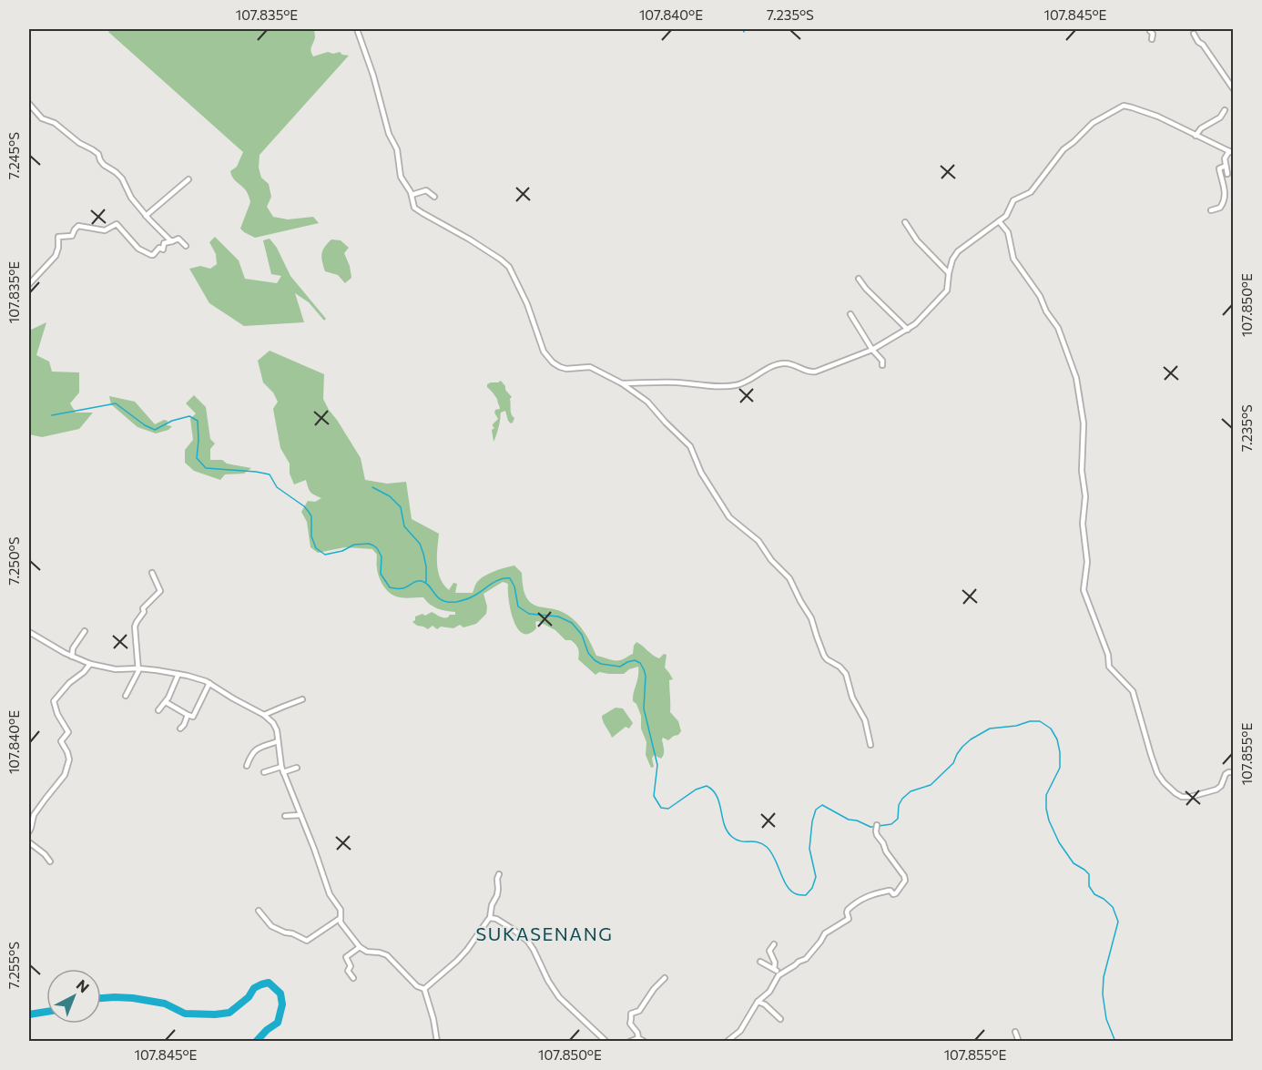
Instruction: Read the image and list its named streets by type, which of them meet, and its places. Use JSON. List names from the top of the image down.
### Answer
{
  "districts": ["SUKASENANG"],
  "north": "top right",
  "coordinates": [
    "107.835°E",
    "107.840°E",
    "7.235°S",
    "107.845°E",
    "7.245°S",
    "107.850°E",
    "7.250°S",
    "107.855°E",
    "7.255°S"
  ]
}
